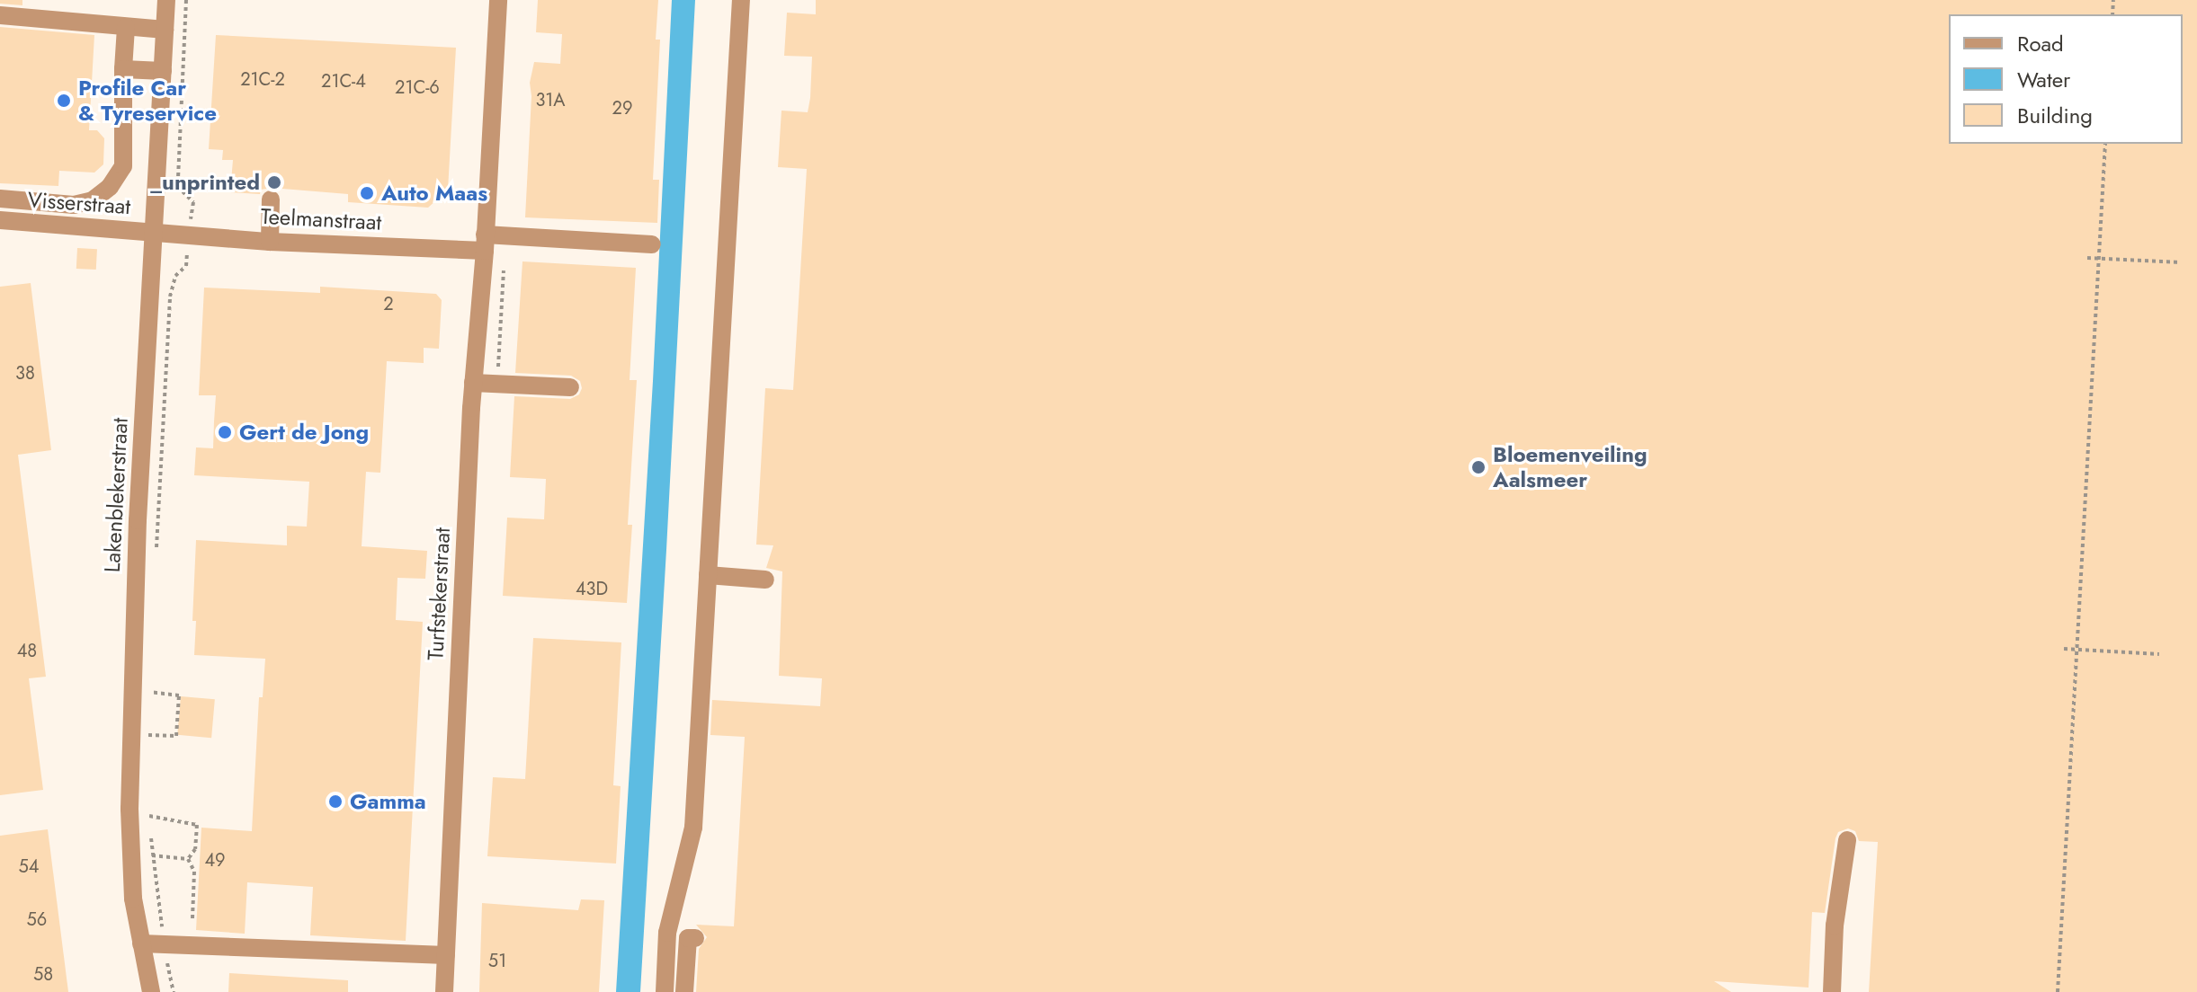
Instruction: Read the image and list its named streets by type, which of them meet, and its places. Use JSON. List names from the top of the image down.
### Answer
{
  "streets": {
    "street": [
      "Visserstraat",
      "Teelmanstraat",
      "Lakenblekerstraat",
      "Turfstekerstraat"
    ]
  },
  "crossings": [
    ["Visserstraat", "Teelmanstraat"],
    ["Visserstraat", "Lakenblekerstraat"],
    ["Teelmanstraat", "Lakenblekerstraat"],
    ["Teelmanstraat", "Turfstekerstraat"]
  ],
  "places": [
    "Profile Car & Tyreservice",
    "_unprinted",
    "Auto Maas",
    "Gert de Jong",
    "Bloemenveiling Aalsmeer",
    "Gamma"
  ],
  "house_numbers": [
    "21C-2",
    "21C-4",
    "21C-6",
    "31A",
    "29",
    "2",
    "38",
    "43D",
    "48",
    "49",
    "54",
    "56",
    "51",
    "58"
  ],
  "legend": ["Road", "Water", "Building"]
}
